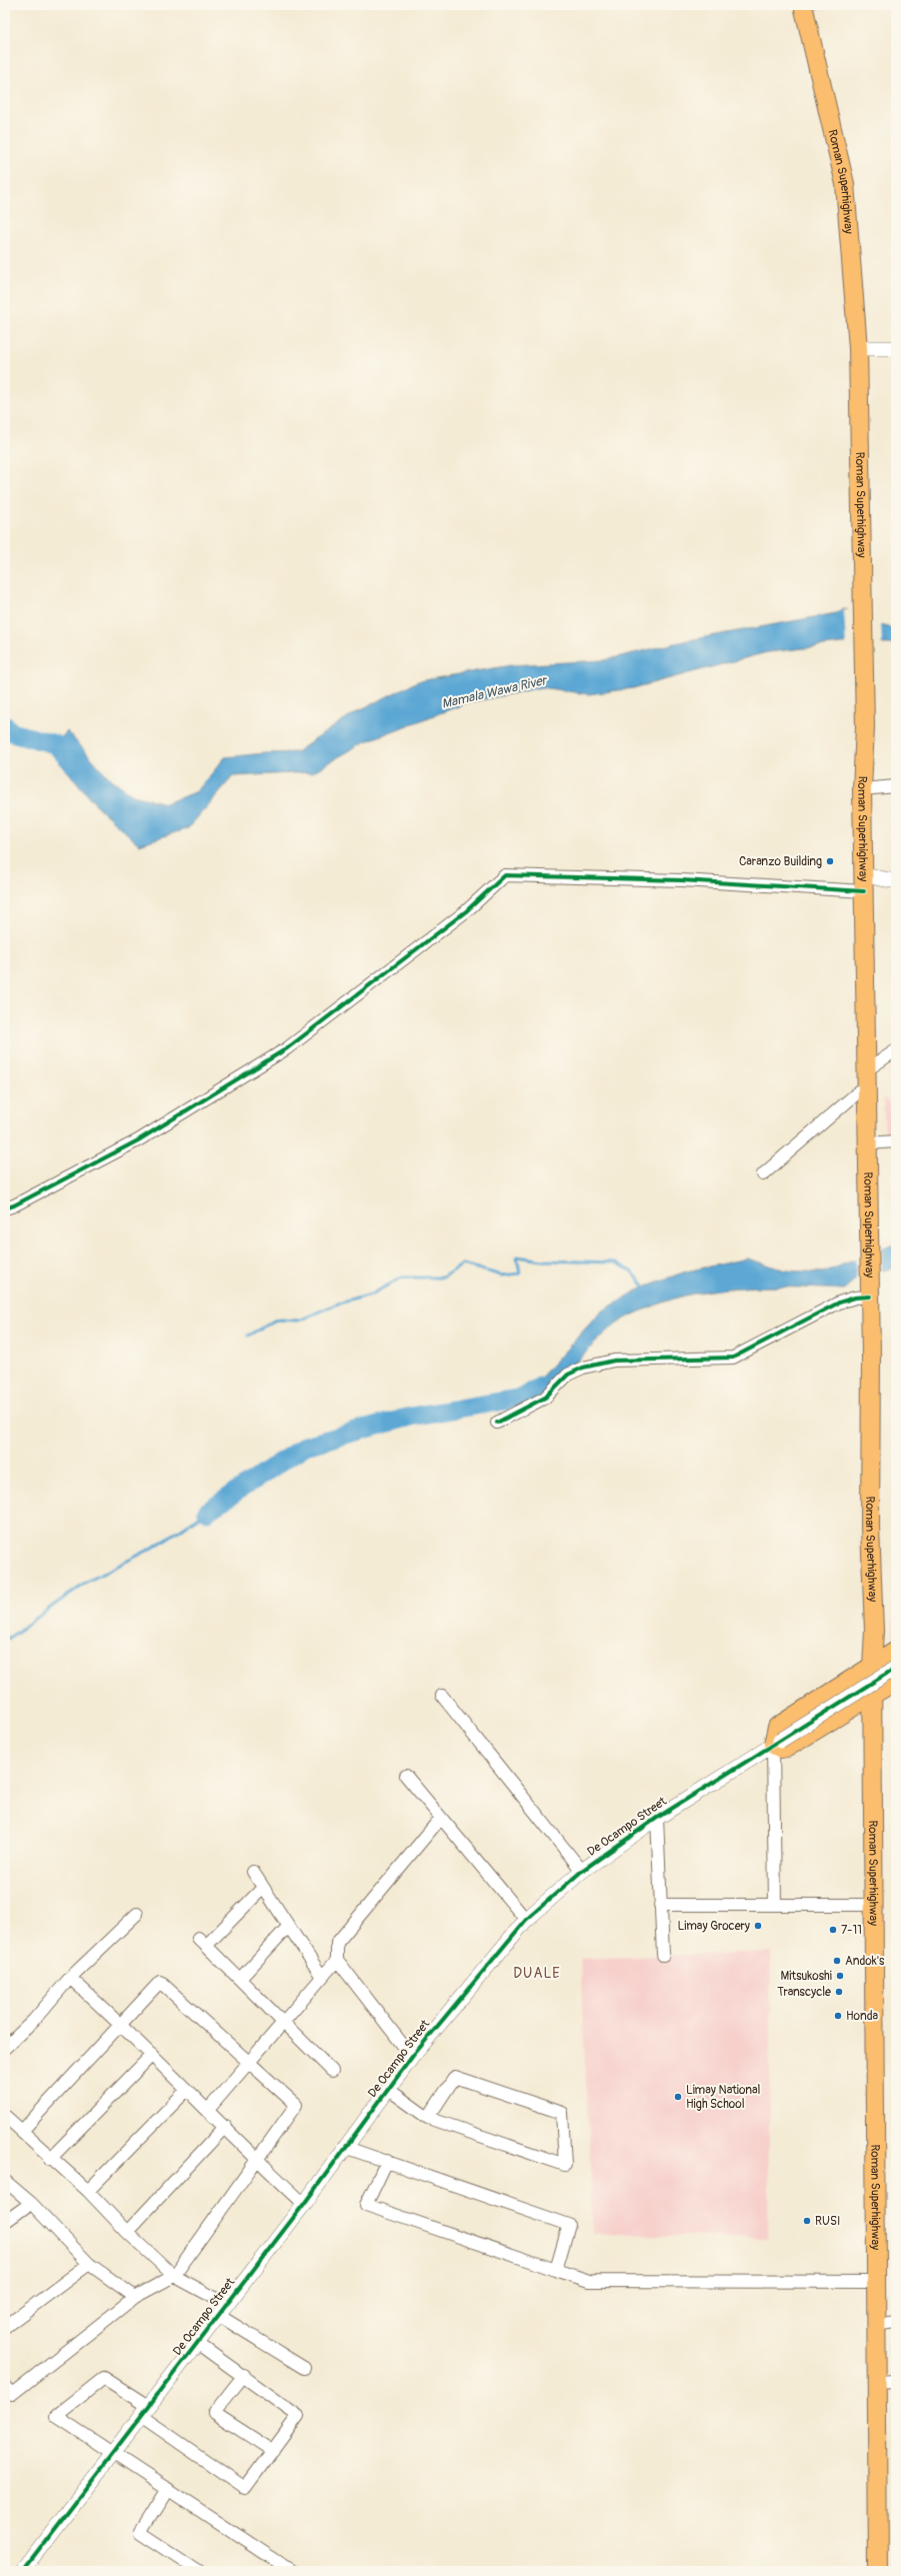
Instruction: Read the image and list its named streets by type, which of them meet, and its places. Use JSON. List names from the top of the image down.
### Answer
{
  "streets": {
    "main road": ["Roman Superhighway"],
    "street": ["De Ocampo Street"]
  },
  "districts": ["DUALE"],
  "water": ["Mamala Wawa River"],
  "places": [
    "Caranzo Building",
    "Limay Grocery",
    "7-11",
    "Andok's",
    "Mitsukoshi",
    "Transcycle",
    "Honda",
    "Limay National High School",
    "RUSI"
  ]
}
